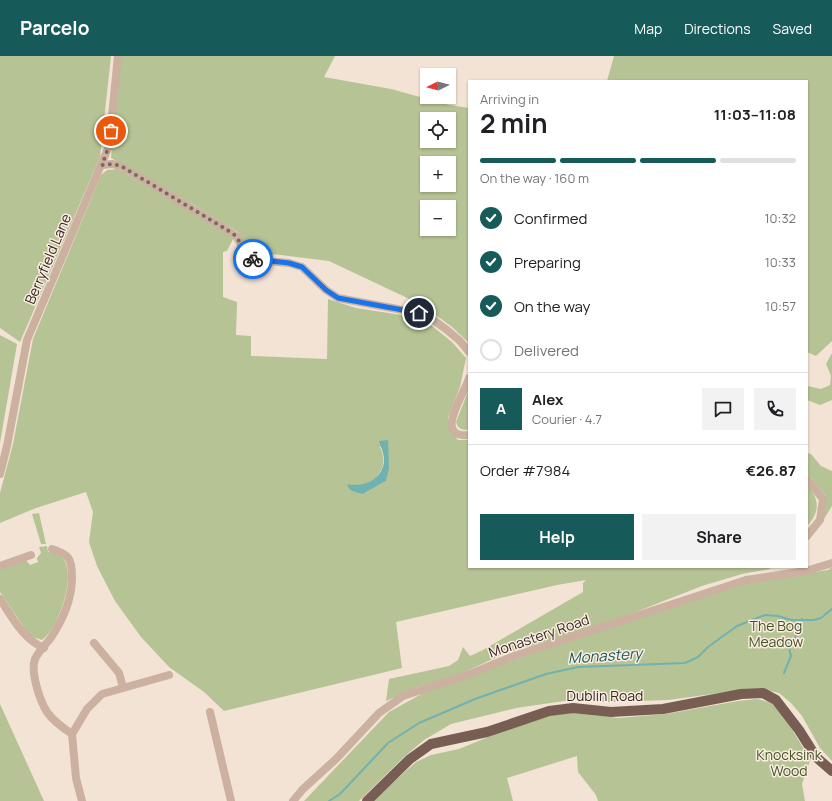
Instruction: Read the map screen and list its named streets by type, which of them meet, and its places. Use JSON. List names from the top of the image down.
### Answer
{
  "streets": {
    "main road": ["Dublin Road"],
    "street": ["Berryfield Lane", "Monastery Road"]
  },
  "water": ["Monastery"],
  "parks": ["The Bog Meadow", "Knocksink Wood"],
  "north": "left",
  "page": {
    "header": "Parcelo",
    "nav": ["Map", "Directions", "Saved"],
    "map_buttons": ["+", "−"],
    "heading": ["2 min", "Arriving in", "11:03–11:08"],
    "panel": [
      "Alex",
      "Courier · 4.7",
      "Order #7984",
      "€26.87"
    ],
    "bar": "On the way · 160 m",
    "list": [
      ["Confirmed", "10:32"],
      ["Preparing", "10:33"],
      ["On the way", "10:57"],
      "Delivered"
    ],
    "round": "A",
    "buttons": ["Help", "Share"]
  }
}
